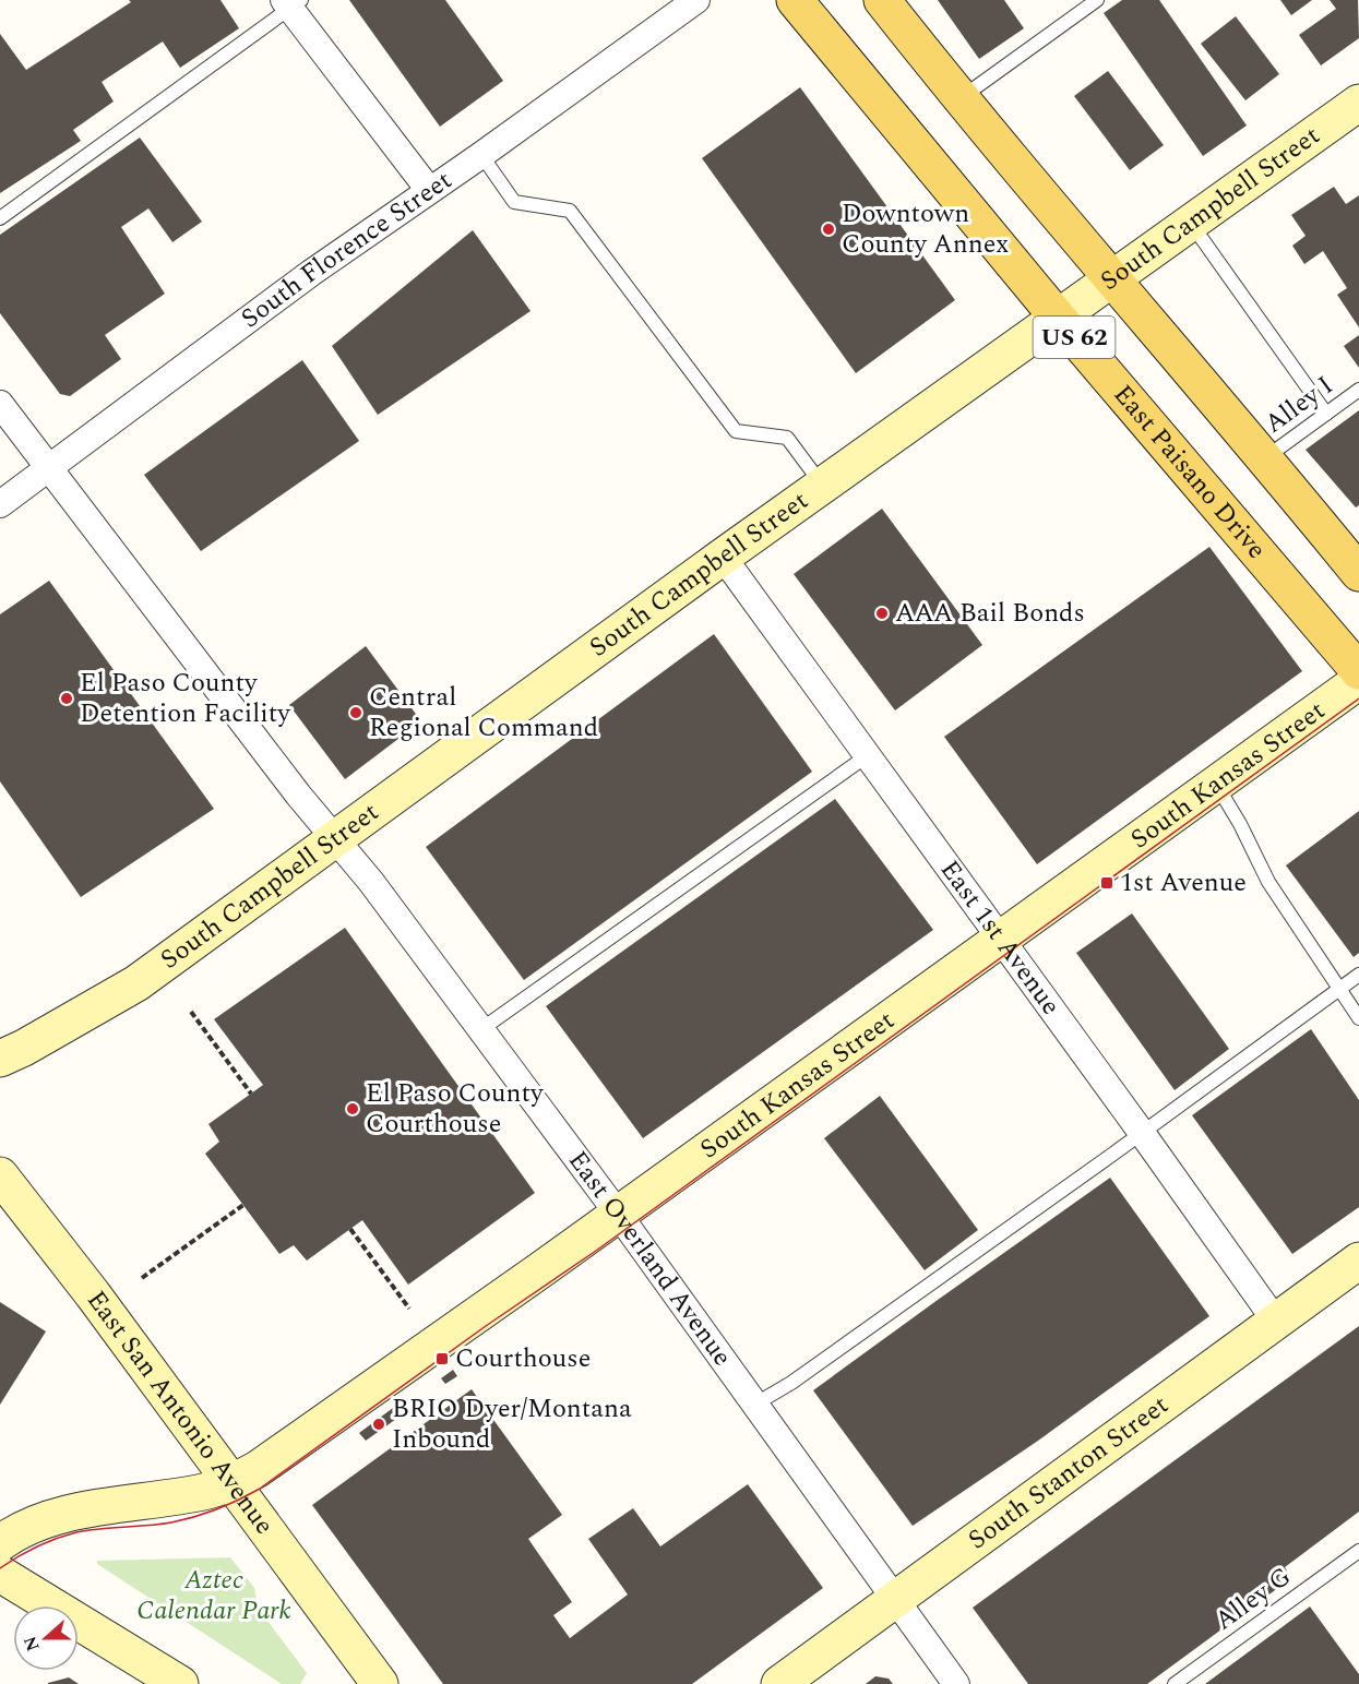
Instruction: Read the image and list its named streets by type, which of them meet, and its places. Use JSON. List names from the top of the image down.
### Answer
{
  "streets": {
    "main road": [
      "South Campbell Street",
      "US 62",
      "East Paisano Drive",
      "South Kansas Street",
      "East San Antonio Avenue",
      "South Stanton Street"
    ],
    "street": ["South Florence Street", "East 1st Avenue", "East Overland Avenue"],
    "lane": ["Alley I", "Alley G"]
  },
  "crossings": [
    ["South Campbell Street", "US 62"],
    ["South Campbell Street", "East Paisano Drive"],
    ["South Campbell Street", "East 1st Avenue"],
    ["South Campbell Street", "East Overland Avenue"],
    ["South Florence Street", "East Overland Avenue"],
    ["US 62", "Alley I"],
    ["South Kansas Street", "East 1st Avenue"],
    ["South Kansas Street", "East Overland Avenue"],
    ["South Kansas Street", "East San Antonio Avenue"],
    ["East 1st Avenue", "South Stanton Street"],
    ["East Overland Avenue", "South Stanton Street"]
  ],
  "parks": ["Aztec Calendar Park"],
  "places": {
    "other": [
      "Downtown County Annex",
      "AAA Bail Bonds",
      "El Paso County Detention Facility",
      "Central Regional Command",
      "El Paso County Courthouse",
      "BRIO Dyer/Montana Inbound"
    ],
    "transit": ["1st Avenue", "Courthouse"]
  },
  "north": "left"
}
